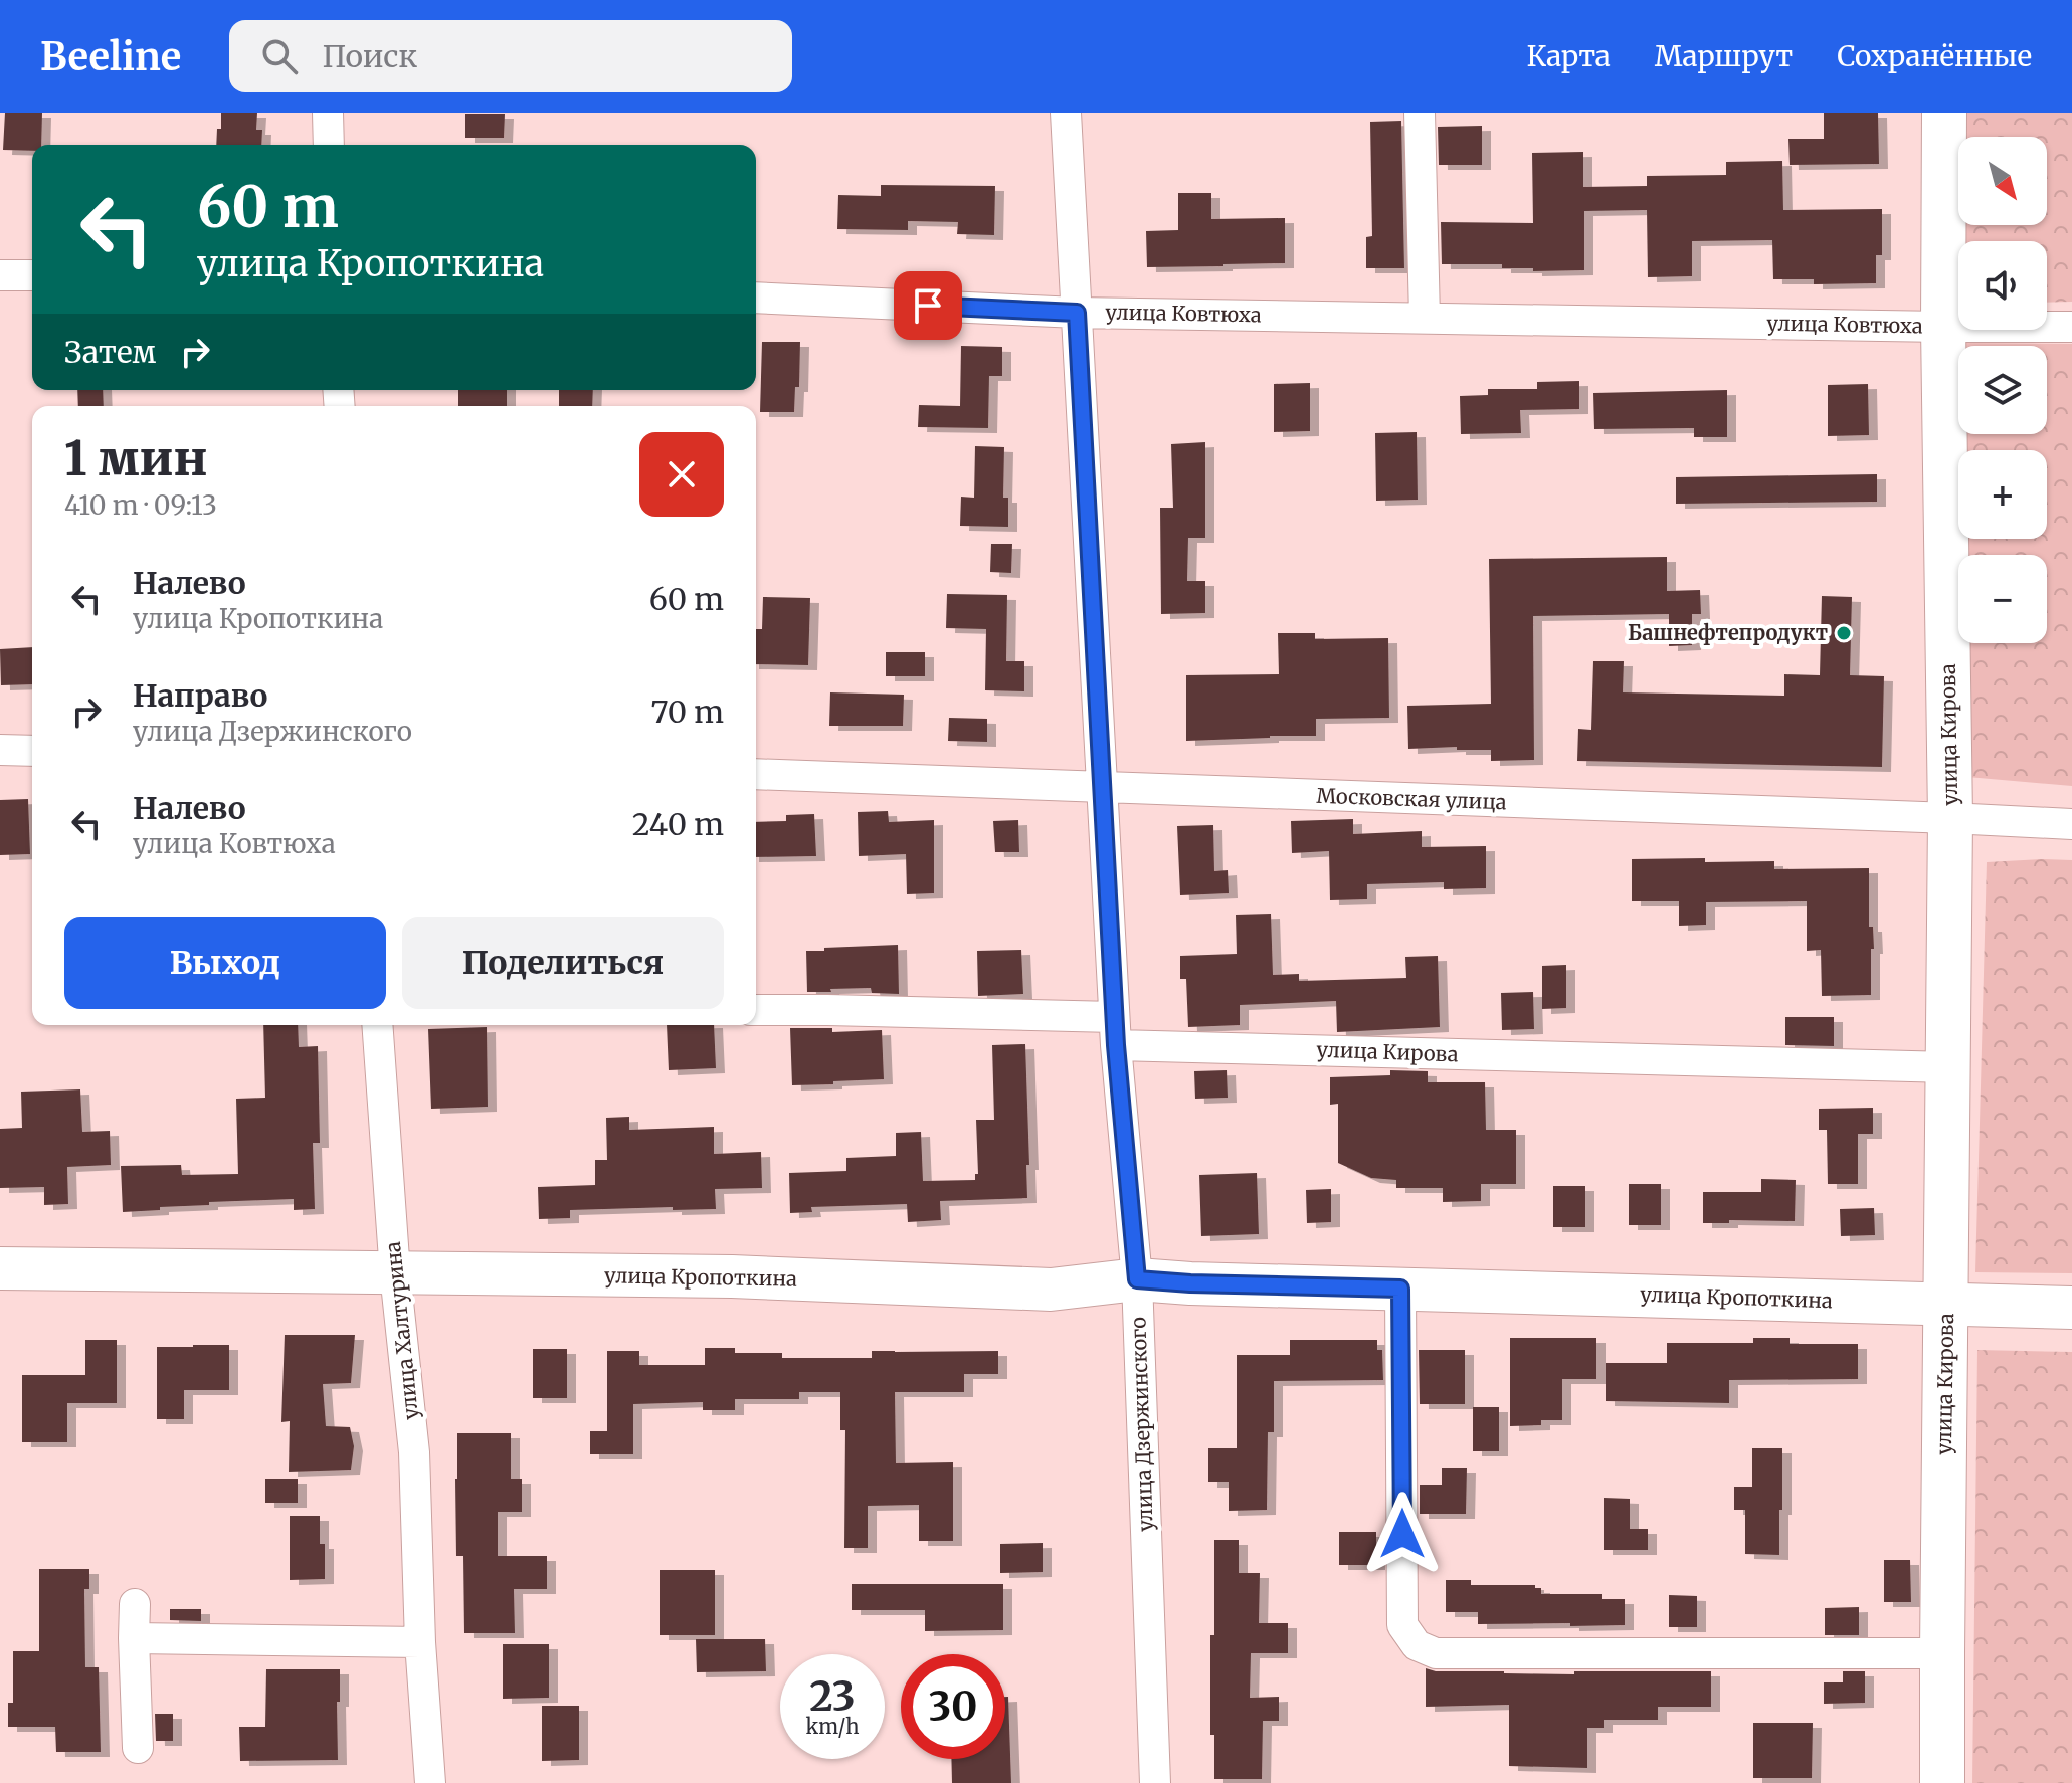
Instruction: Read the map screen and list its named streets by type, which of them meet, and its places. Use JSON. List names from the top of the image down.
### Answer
{
  "streets": {
    "main road": ["улица Кирова", "улица Кропоткина"],
    "street": [
      "улица Ковтюха",
      "Московская улица",
      "улица Халтурина",
      "улица Дзержинского"
    ]
  },
  "crossings": [
    ["улица Ковтюха", "улица Кирова"],
    ["улица Ковтюха", "улица Дзержинского"],
    ["улица Кирова", "Московская улица"],
    ["улица Кирова", "улица Кропоткина"],
    ["улица Кирова", "улица Дзержинского"],
    ["Московская улица", "улица Дзержинского"],
    ["улица Кропоткина", "улица Халтурина"],
    ["улица Кропоткина", "улица Дзержинского"]
  ],
  "places": ["Башнефтепродукт"],
  "north": "bottom right",
  "page": {
    "header": "Beeline",
    "search": "Поиск",
    "nav": ["Карта", "Маршрут", "Сохранённые"],
    "map_buttons": ["+", "−"],
    "turn": ["60 m", "улица Кропоткина"],
    "then": "Затем",
    "heading": ["1 мин", "410 m · 09:13"],
    "list": [
      {
        "name": "Налево",
        "note": "улица Кропоткина",
        "value": "60 m"
      },
      {
        "name": "Направо",
        "note": "улица Дзержинского",
        "value": "70 m"
      },
      {
        "name": "Налево",
        "note": "улица Ковтюха",
        "value": "240 m"
      }
    ],
    "buttons": ["Выход", "Поделиться"],
    "speed": "23 km/h",
    "limit": "30"
  }
}
